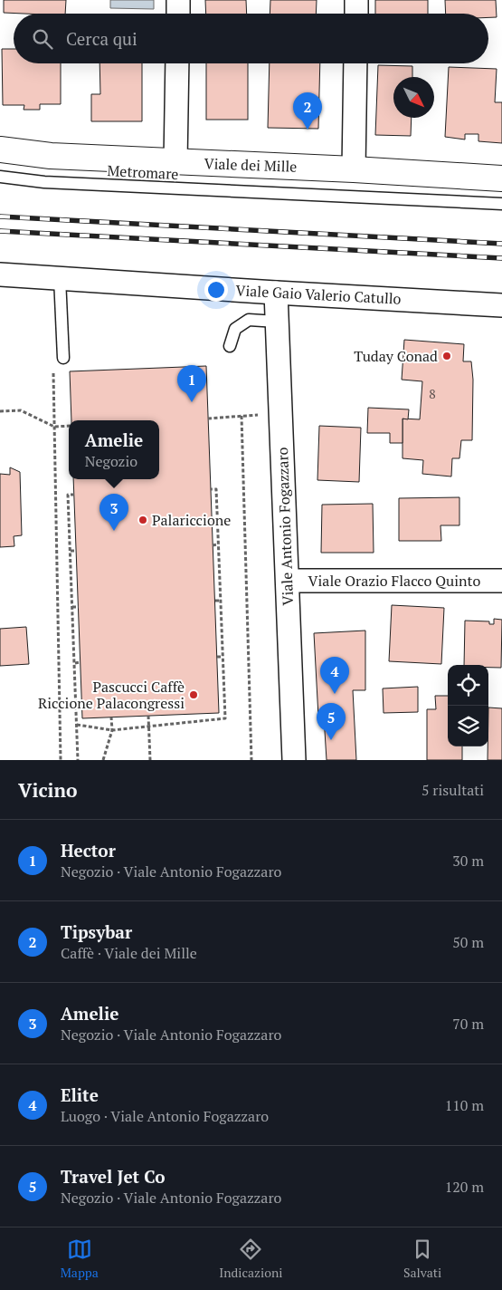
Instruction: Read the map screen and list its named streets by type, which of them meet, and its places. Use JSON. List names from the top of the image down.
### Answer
{
  "streets": {
    "street": [
      "Viale dei Mille",
      "Viale Gaio Valerio Catullo",
      "Viale Antonio Fogazzaro",
      "Viale Orazio Flacco Quinto"
    ],
    "lane": ["Metromare"]
  },
  "crossings": [
    ["Viale Gaio Valerio Catullo", "Viale Antonio Fogazzaro"],
    ["Viale Antonio Fogazzaro", "Viale Orazio Flacco Quinto"]
  ],
  "places": ["Tuday Conad", "Palariccione", "Pascucci Caffè Riccione Palacongressi"],
  "house_numbers": ["8"],
  "north": "bottom right",
  "page": {
    "search": "Cerca qui",
    "pins": [
      "2",
      "1",
      "3",
      "4",
      "5"
    ],
    "popup": ["Amelie", "Negozio"],
    "heading": ["Vicino", "5 risultati"],
    "list": [
      {
        "mark": "1",
        "name": "Hector",
        "note": "Negozio · Viale Antonio Fogazzaro",
        "value": "30 m"
      },
      {
        "mark": "2",
        "name": "Tipsybar",
        "note": "Caffè · Viale dei Mille",
        "value": "50 m"
      },
      {
        "mark": "3",
        "name": "Amelie",
        "note": "Negozio · Viale Antonio Fogazzaro",
        "value": "70 m"
      },
      {
        "mark": "4",
        "name": "Elite",
        "note": "Luogo · Viale Antonio Fogazzaro",
        "value": "110 m"
      },
      {
        "mark": "5",
        "name": "Travel Jet Co",
        "note": "Negozio · Viale Antonio Fogazzaro",
        "value": "120 m"
      }
    ],
    "nav": ["Mappa", "Indicazioni", "Salvati"]
  }
}
